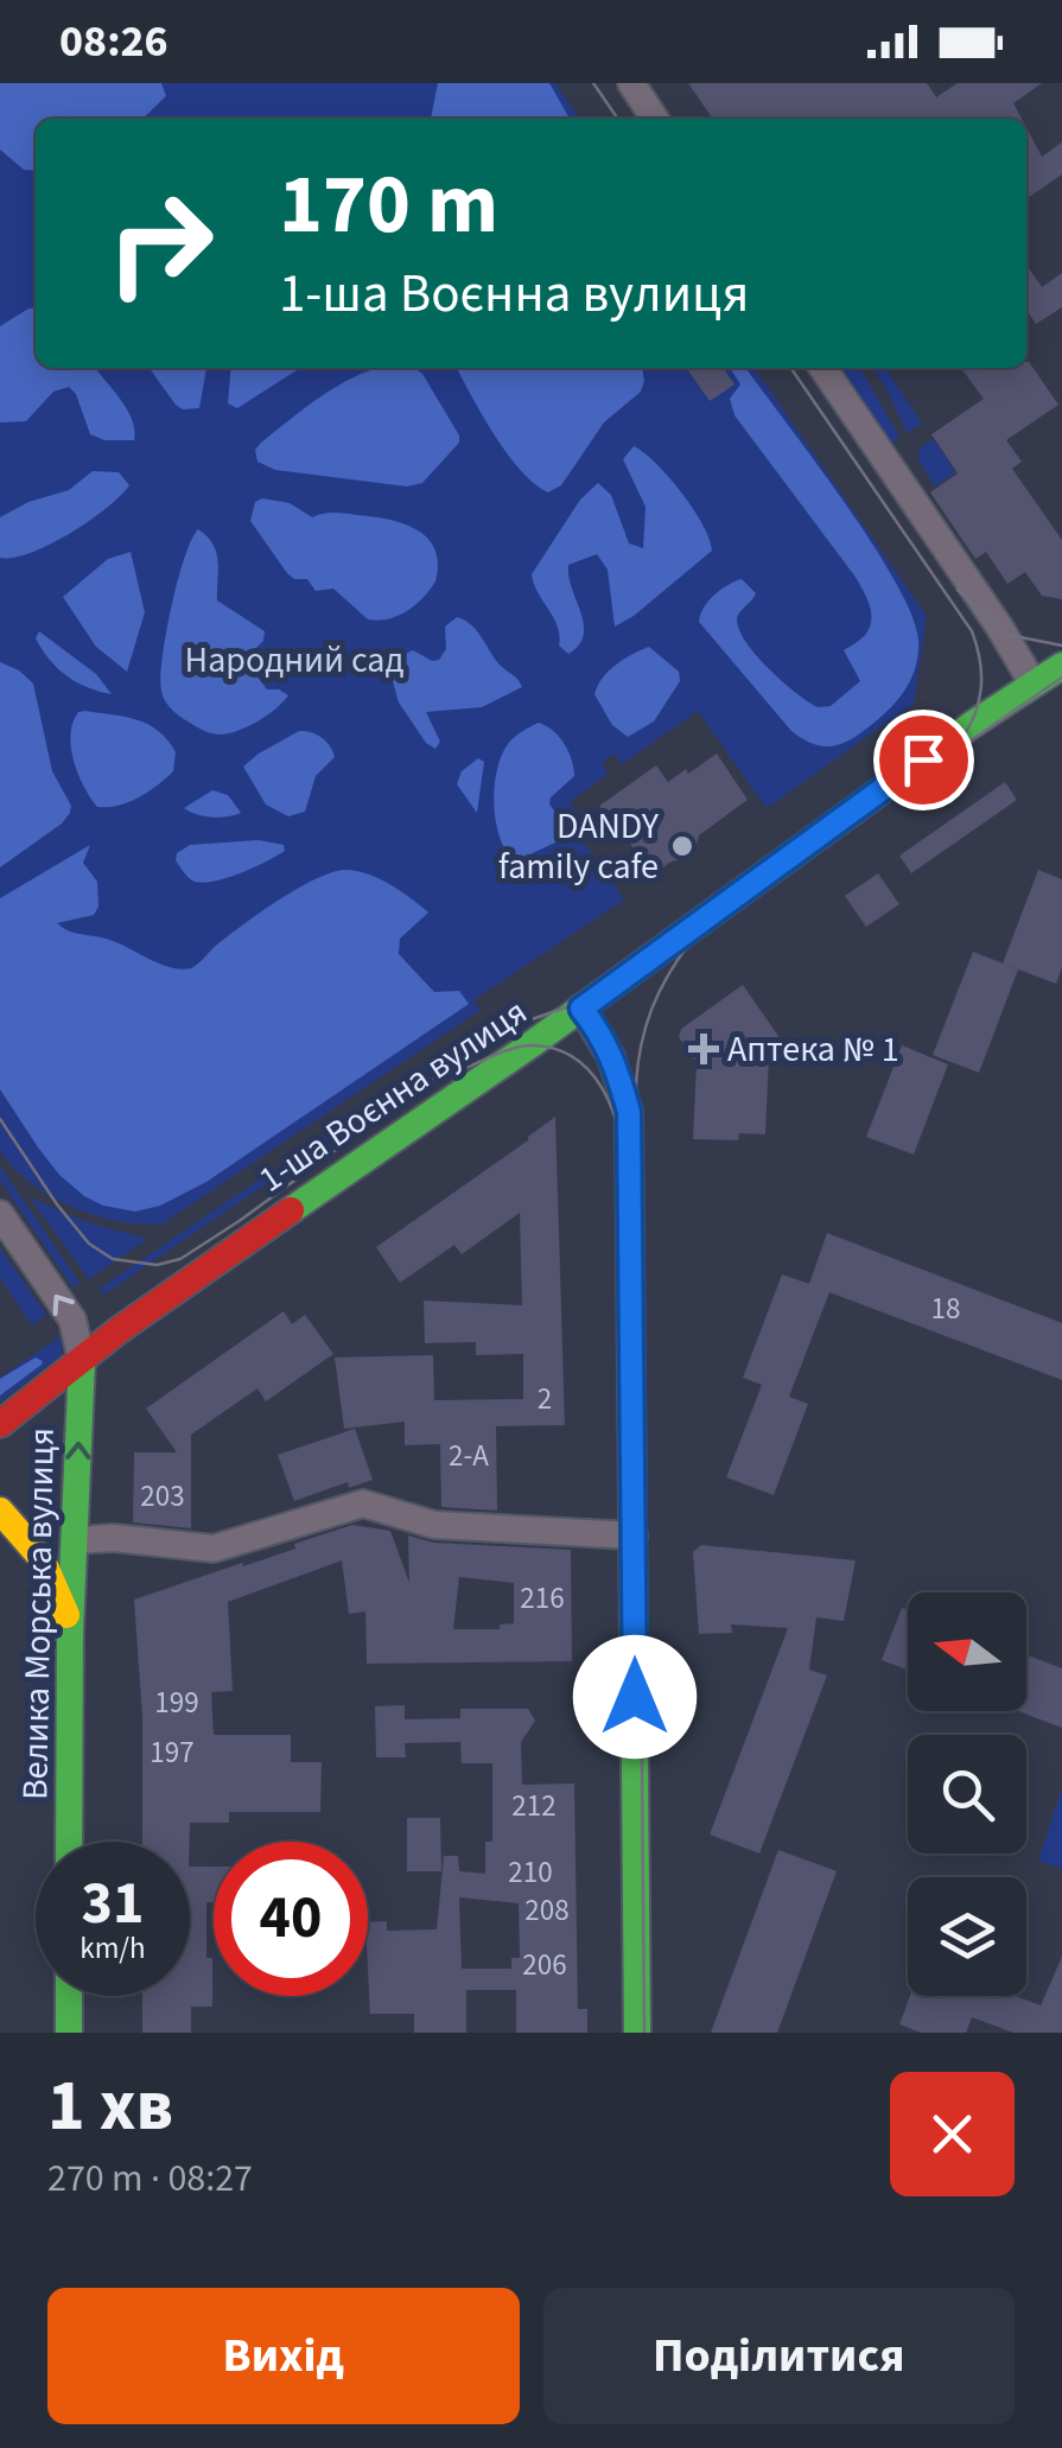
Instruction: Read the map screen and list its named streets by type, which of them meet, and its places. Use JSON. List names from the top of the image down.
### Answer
{
  "streets": {
    "street": ["1-ша Воєнна вулиця", "Велика Морська вулиця"]
  },
  "crossings": [
    ["1-ша Воєнна вулиця", "Велика Морська вулиця"]
  ],
  "one_way": ["Велика Морська вулиця"],
  "parks": ["Народний сад"],
  "places": {
    "other": ["DANDY family cafe"],
    "health": ["Аптека № 1"]
  },
  "house_numbers": [
    "18",
    "2",
    "2-А",
    "203",
    "216",
    "199",
    "197",
    "212",
    "210",
    "208",
    "206"
  ],
  "north": "left",
  "page": {
    "status": "08:26",
    "turn": ["170 m", "1-ша Воєнна вулиця"],
    "speed": "31 km/h",
    "limit": "40",
    "heading": ["1 хв", "270 m · 08:27"],
    "buttons": ["Вихід", "Поділитися"]
  }
}
